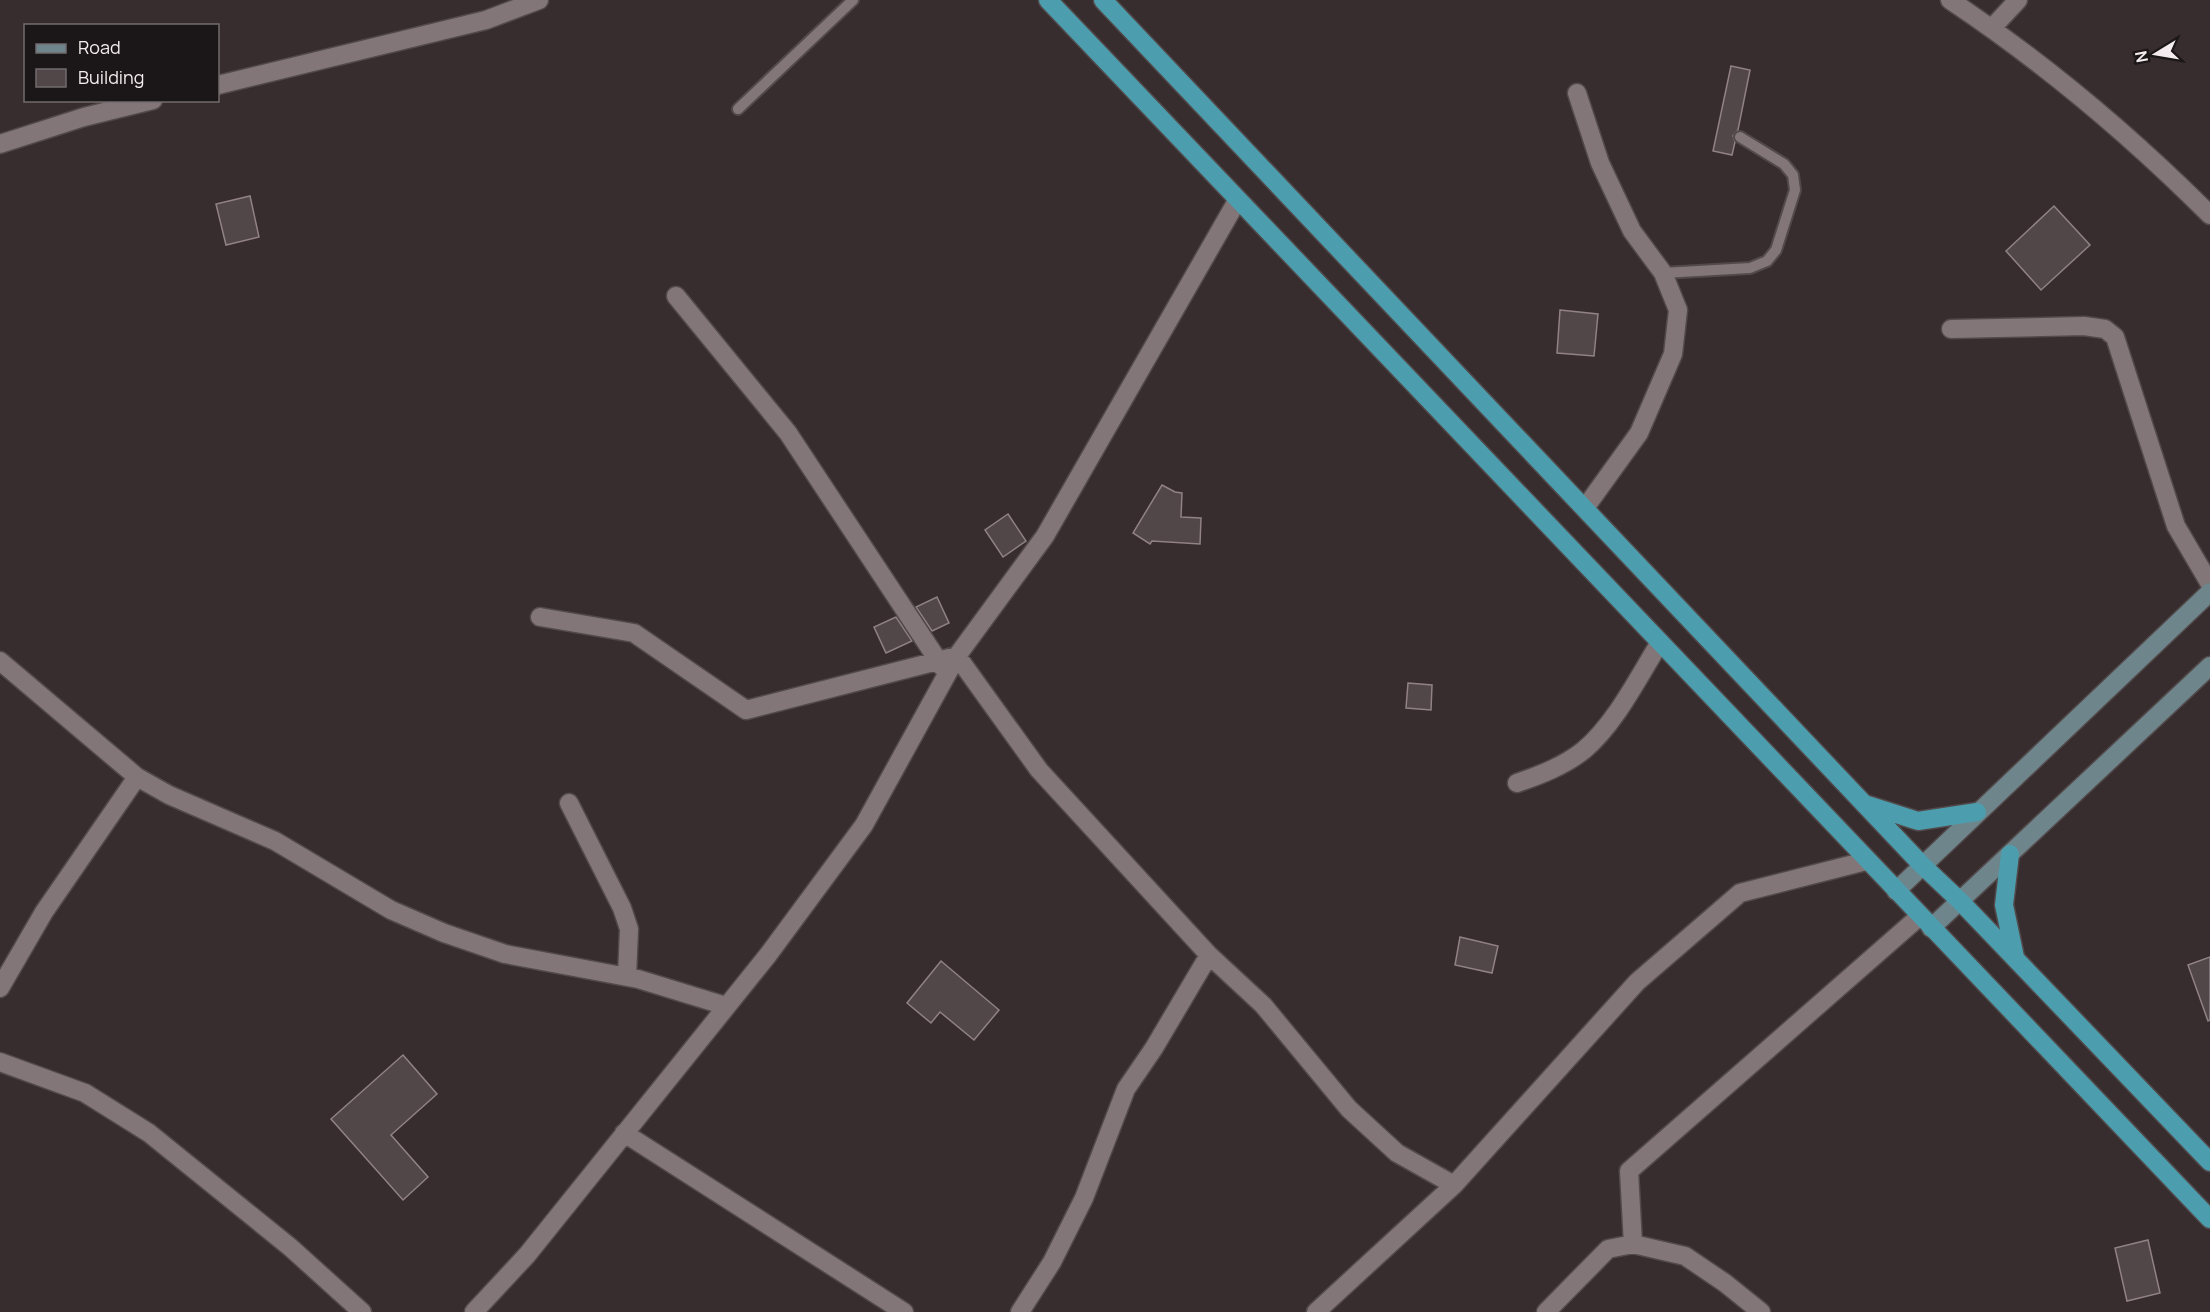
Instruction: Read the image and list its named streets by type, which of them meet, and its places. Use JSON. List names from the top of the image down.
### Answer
{
  "legend": ["Road", "Building"],
  "north": "left"
}
